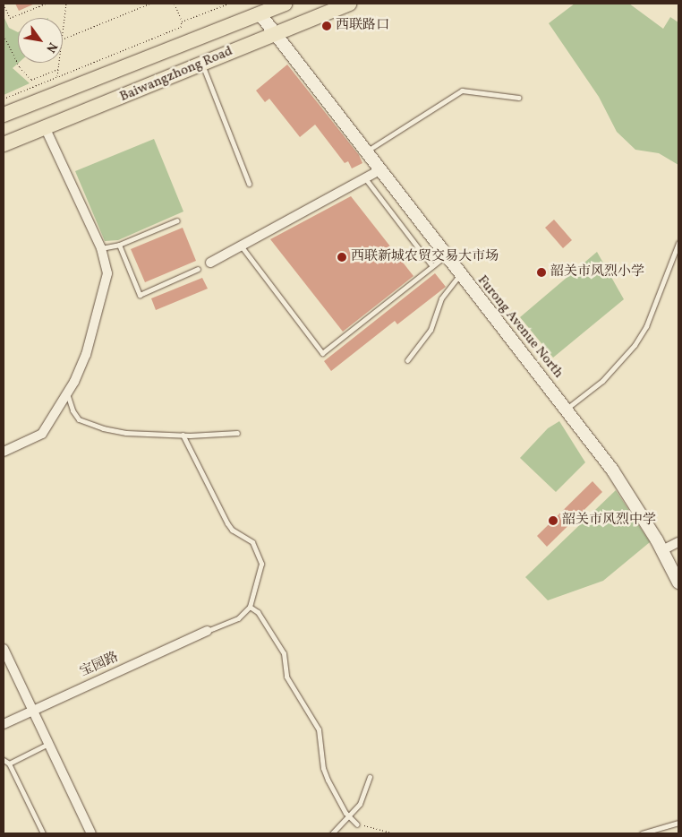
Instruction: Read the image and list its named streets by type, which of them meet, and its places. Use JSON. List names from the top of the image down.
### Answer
{
  "streets": {
    "main road": ["Baiwangzhong Road", "Furong Avenue North"],
    "street": ["宝园路"]
  },
  "crossings": [
    ["Baiwangzhong Road", "Furong Avenue North"]
  ],
  "places": [
    "西联路口",
    "西联新城农贸交易大市场",
    "韶关市风烈小学",
    "韶关市风烈中学"
  ],
  "north": "bottom right"
}
